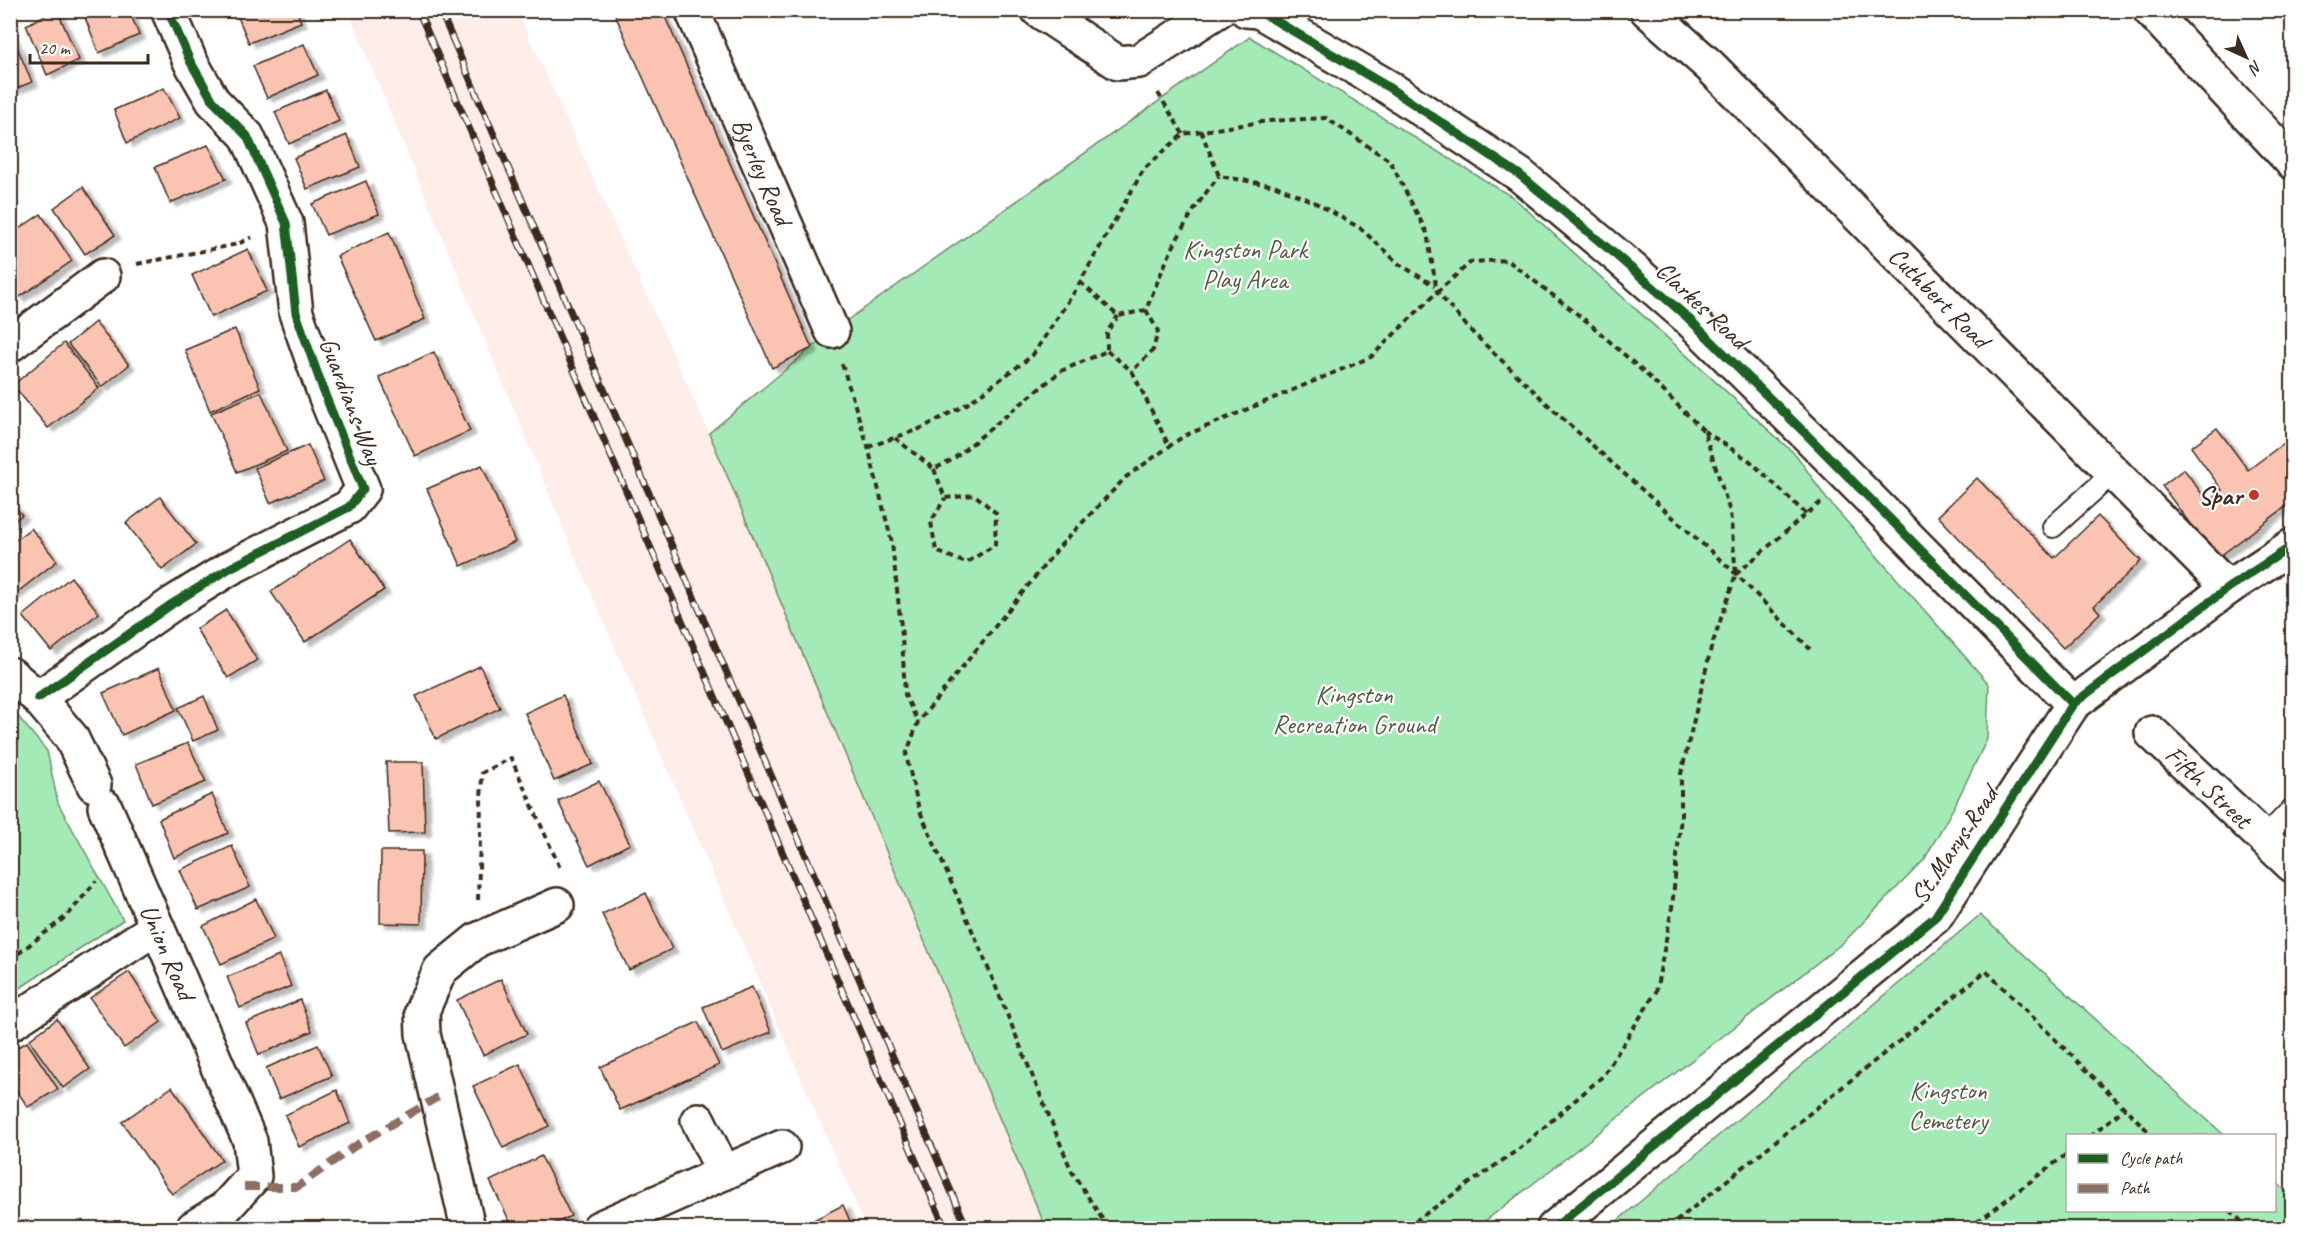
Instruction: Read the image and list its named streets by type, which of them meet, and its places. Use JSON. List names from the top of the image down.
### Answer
{
  "streets": {
    "street": [
      "Byerley Road",
      "Cuthbert Road",
      "Clarkes Road",
      "Guardians Way",
      "Fifth Street",
      "St Marys Road",
      "Union Road"
    ]
  },
  "crossings": [
    ["Cuthbert Road", "St Marys Road"],
    ["Clarkes Road", "St Marys Road"],
    ["Guardians Way", "Union Road"]
  ],
  "parks": ["Kingston Park Play Area", "Kingston Recreation Ground", "Kingston Cemetery"],
  "places": ["Spar"],
  "legend": ["Cycle path", "Path"],
  "scale_bar": "20 m",
  "north": "bottom right"
}
